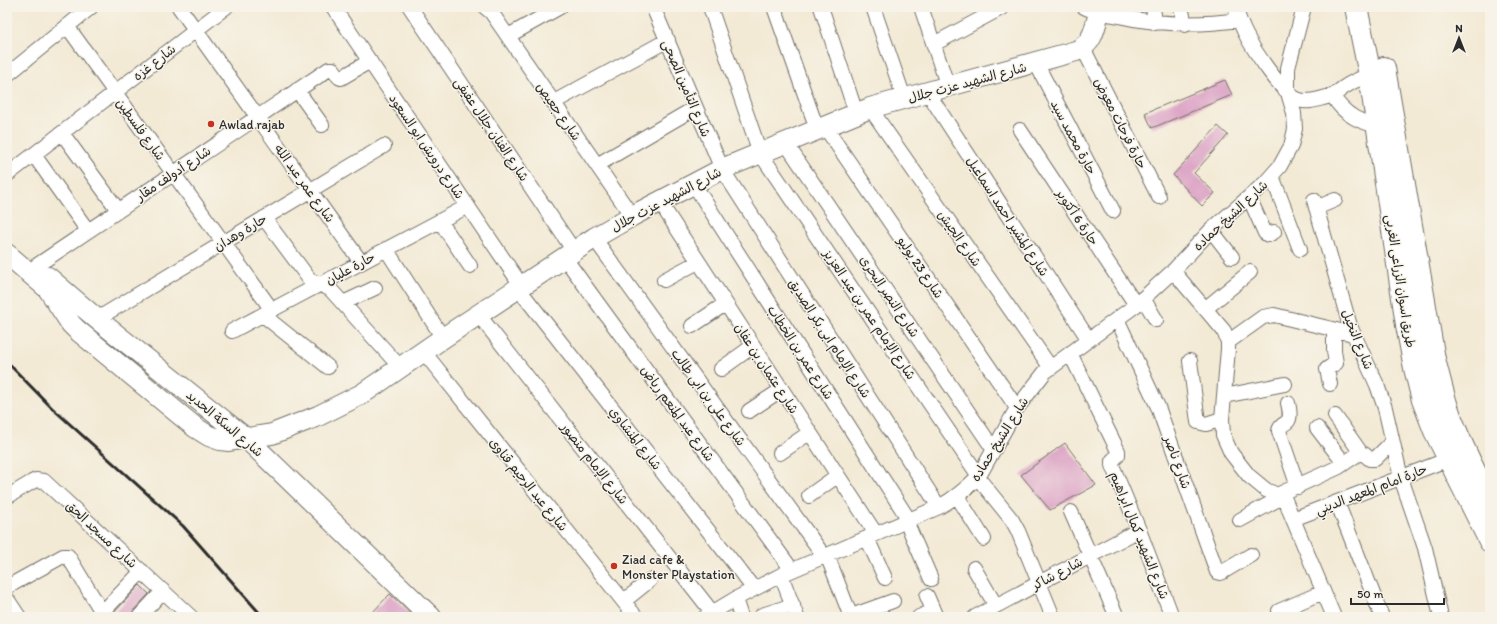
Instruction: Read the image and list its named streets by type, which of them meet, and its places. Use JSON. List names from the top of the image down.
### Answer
{
  "streets": {
    "main road": ["طريق اسوان الزراعى الغربى"],
    "street": [
      "شارع غزه",
      "شارع الشهيد عزت جلال",
      "شارع التأمين الصحى",
      "شارع جعيص",
      "حارة فرحات معوض",
      "شارع فلسطين",
      "شارع الفنان جلال عفيفى",
      "حارة محمد سيد",
      "شارع درويش ابو السعود",
      "شارع أدولف مقار",
      "شارع عمر عبد الله",
      "شارع الشيخ حماده",
      "شارع المشير احمد اسماعيل",
      "حارة 6 أكتوبر",
      "حارة وهدان",
      "شارع الجيش",
      "شارع 23 يوليو",
      "حارة عليان",
      "شارع النصر البحرى",
      "شارع الإمام عمر بن عبد العزيز",
      "شارع الإمام ابى بكر الصديق",
      "شارع النخيل",
      "شارع عمر بن الخطاب",
      "شارع عثمان بن عفان",
      "شارع على بن ابى طالب",
      "شارع عبد المنعم رياض",
      "شارع السكة الحديد",
      "شارع المنشاوي",
      "شارع ناصر",
      "شارع الإمام منصور",
      "شارع عبد الرحيم قناوى",
      "حارة امام المعهد الديني",
      "شارع مسجد الحق",
      "شارع الشهيد كمال ابراهيم",
      "شارع شاكر"
    ]
  },
  "crossings": [
    ["شارع غزه", "شارع فلسطين"],
    ["شارع غزه", "شارع عمر عبد الله"],
    ["شارع الشهيد عزت جلال", "شارع التأمين الصحى"],
    ["شارع الشهيد عزت جلال", "شارع جعيص"],
    ["شارع الشهيد عزت جلال", "حارة فرحات معوض"],
    ["شارع الشهيد عزت جلال", "شارع الفنان جلال عفيفى"],
    ["شارع الشهيد عزت جلال", "حارة محمد سيد"],
    ["شارع الشهيد عزت جلال", "شارع درويش ابو السعود"],
    ["شارع الشهيد عزت جلال", "شارع المشير احمد اسماعيل"],
    ["شارع الشهيد عزت جلال", "شارع الجيش"],
    ["شارع الشهيد عزت جلال", "شارع 23 يوليو"],
    ["شارع الشهيد عزت جلال", "شارع النصر البحرى"],
    ["شارع الشهيد عزت جلال", "شارع الإمام عمر بن عبد العزيز"],
    ["شارع الشهيد عزت جلال", "شارع الإمام ابى بكر الصديق"],
    ["شارع الشهيد عزت جلال", "شارع عمر بن الخطاب"],
    ["شارع الشهيد عزت جلال", "شارع عثمان بن عفان"],
    ["شارع الشهيد عزت جلال", "شارع على بن ابى طالب"],
    ["شارع الشهيد عزت جلال", "شارع عبد المنعم رياض"],
    ["شارع الشهيد عزت جلال", "شارع السكة الحديد"],
    ["شارع الشهيد عزت جلال", "شارع المنشاوي"],
    ["شارع الشهيد عزت جلال", "شارع الإمام منصور"],
    ["شارع الشهيد عزت جلال", "شارع عبد الرحيم قناوى"],
    ["شارع التأمين الصحى", "شارع الإمام ابى بكر الصديق"],
    ["شارع فلسطين", "شارع أدولف مقار"],
    ["شارع فلسطين", "حارة وهدان"],
    ["شارع فلسطين", "حارة عليان"],
    ["شارع الفنان جلال عفيفى", "شارع عبد المنعم رياض"],
    ["شارع درويش ابو السعود", "شارع أدولف مقار"],
    ["شارع درويش ابو السعود", "حارة عليان"],
    ["شارع درويش ابو السعود", "شارع المنشاوي"],
    ["شارع أدولف مقار", "شارع عمر عبد الله"],
    ["شارع أدولف مقار", "شارع السكة الحديد"],
    ["شارع عمر عبد الله", "حارة وهدان"],
    ["شارع عمر عبد الله", "حارة عليان"],
    ["شارع الشيخ حماده", "شارع المشير احمد اسماعيل"],
    ["شارع الشيخ حماده", "حارة 6 أكتوبر"],
    ["شارع الشيخ حماده", "شارع الجيش"],
    ["شارع الشيخ حماده", "شارع 23 يوليو"],
    ["شارع الشيخ حماده", "شارع النصر البحرى"],
    ["شارع الشيخ حماده", "شارع الإمام عمر بن عبد العزيز"],
    ["شارع الشيخ حماده", "شارع الإمام ابى بكر الصديق"],
    ["شارع الشيخ حماده", "شارع عمر بن الخطاب"],
    ["شارع الشيخ حماده", "شارع عثمان بن عفان"],
    ["شارع الشيخ حماده", "شارع على بن ابى طالب"],
    ["شارع الشيخ حماده", "شارع عبد المنعم رياض"],
    ["شارع الشيخ حماده", "شارع المنشاوي"],
    ["شارع الشيخ حماده", "شارع ناصر"],
    ["شارع الشيخ حماده", "شارع الإمام منصور"],
    ["شارع الشيخ حماده", "شارع الشهيد كمال ابراهيم"],
    ["حارة وهدان", "شارع السكة الحديد"],
    ["طريق اسوان الزراعى الغربى", "حارة امام المعهد الديني"],
    ["شارع الإمام عمر بن عبد العزيز", "شارع شاكر"],
    ["شارع النخيل", "حارة امام المعهد الديني"],
    ["شارع الشهيد كمال ابراهيم", "شارع شاكر"]
  ],
  "places": ["Awlad rajab", "Ziad cafe & Monster Playstation"],
  "scale_bar": "50 m",
  "north": "top"
}
